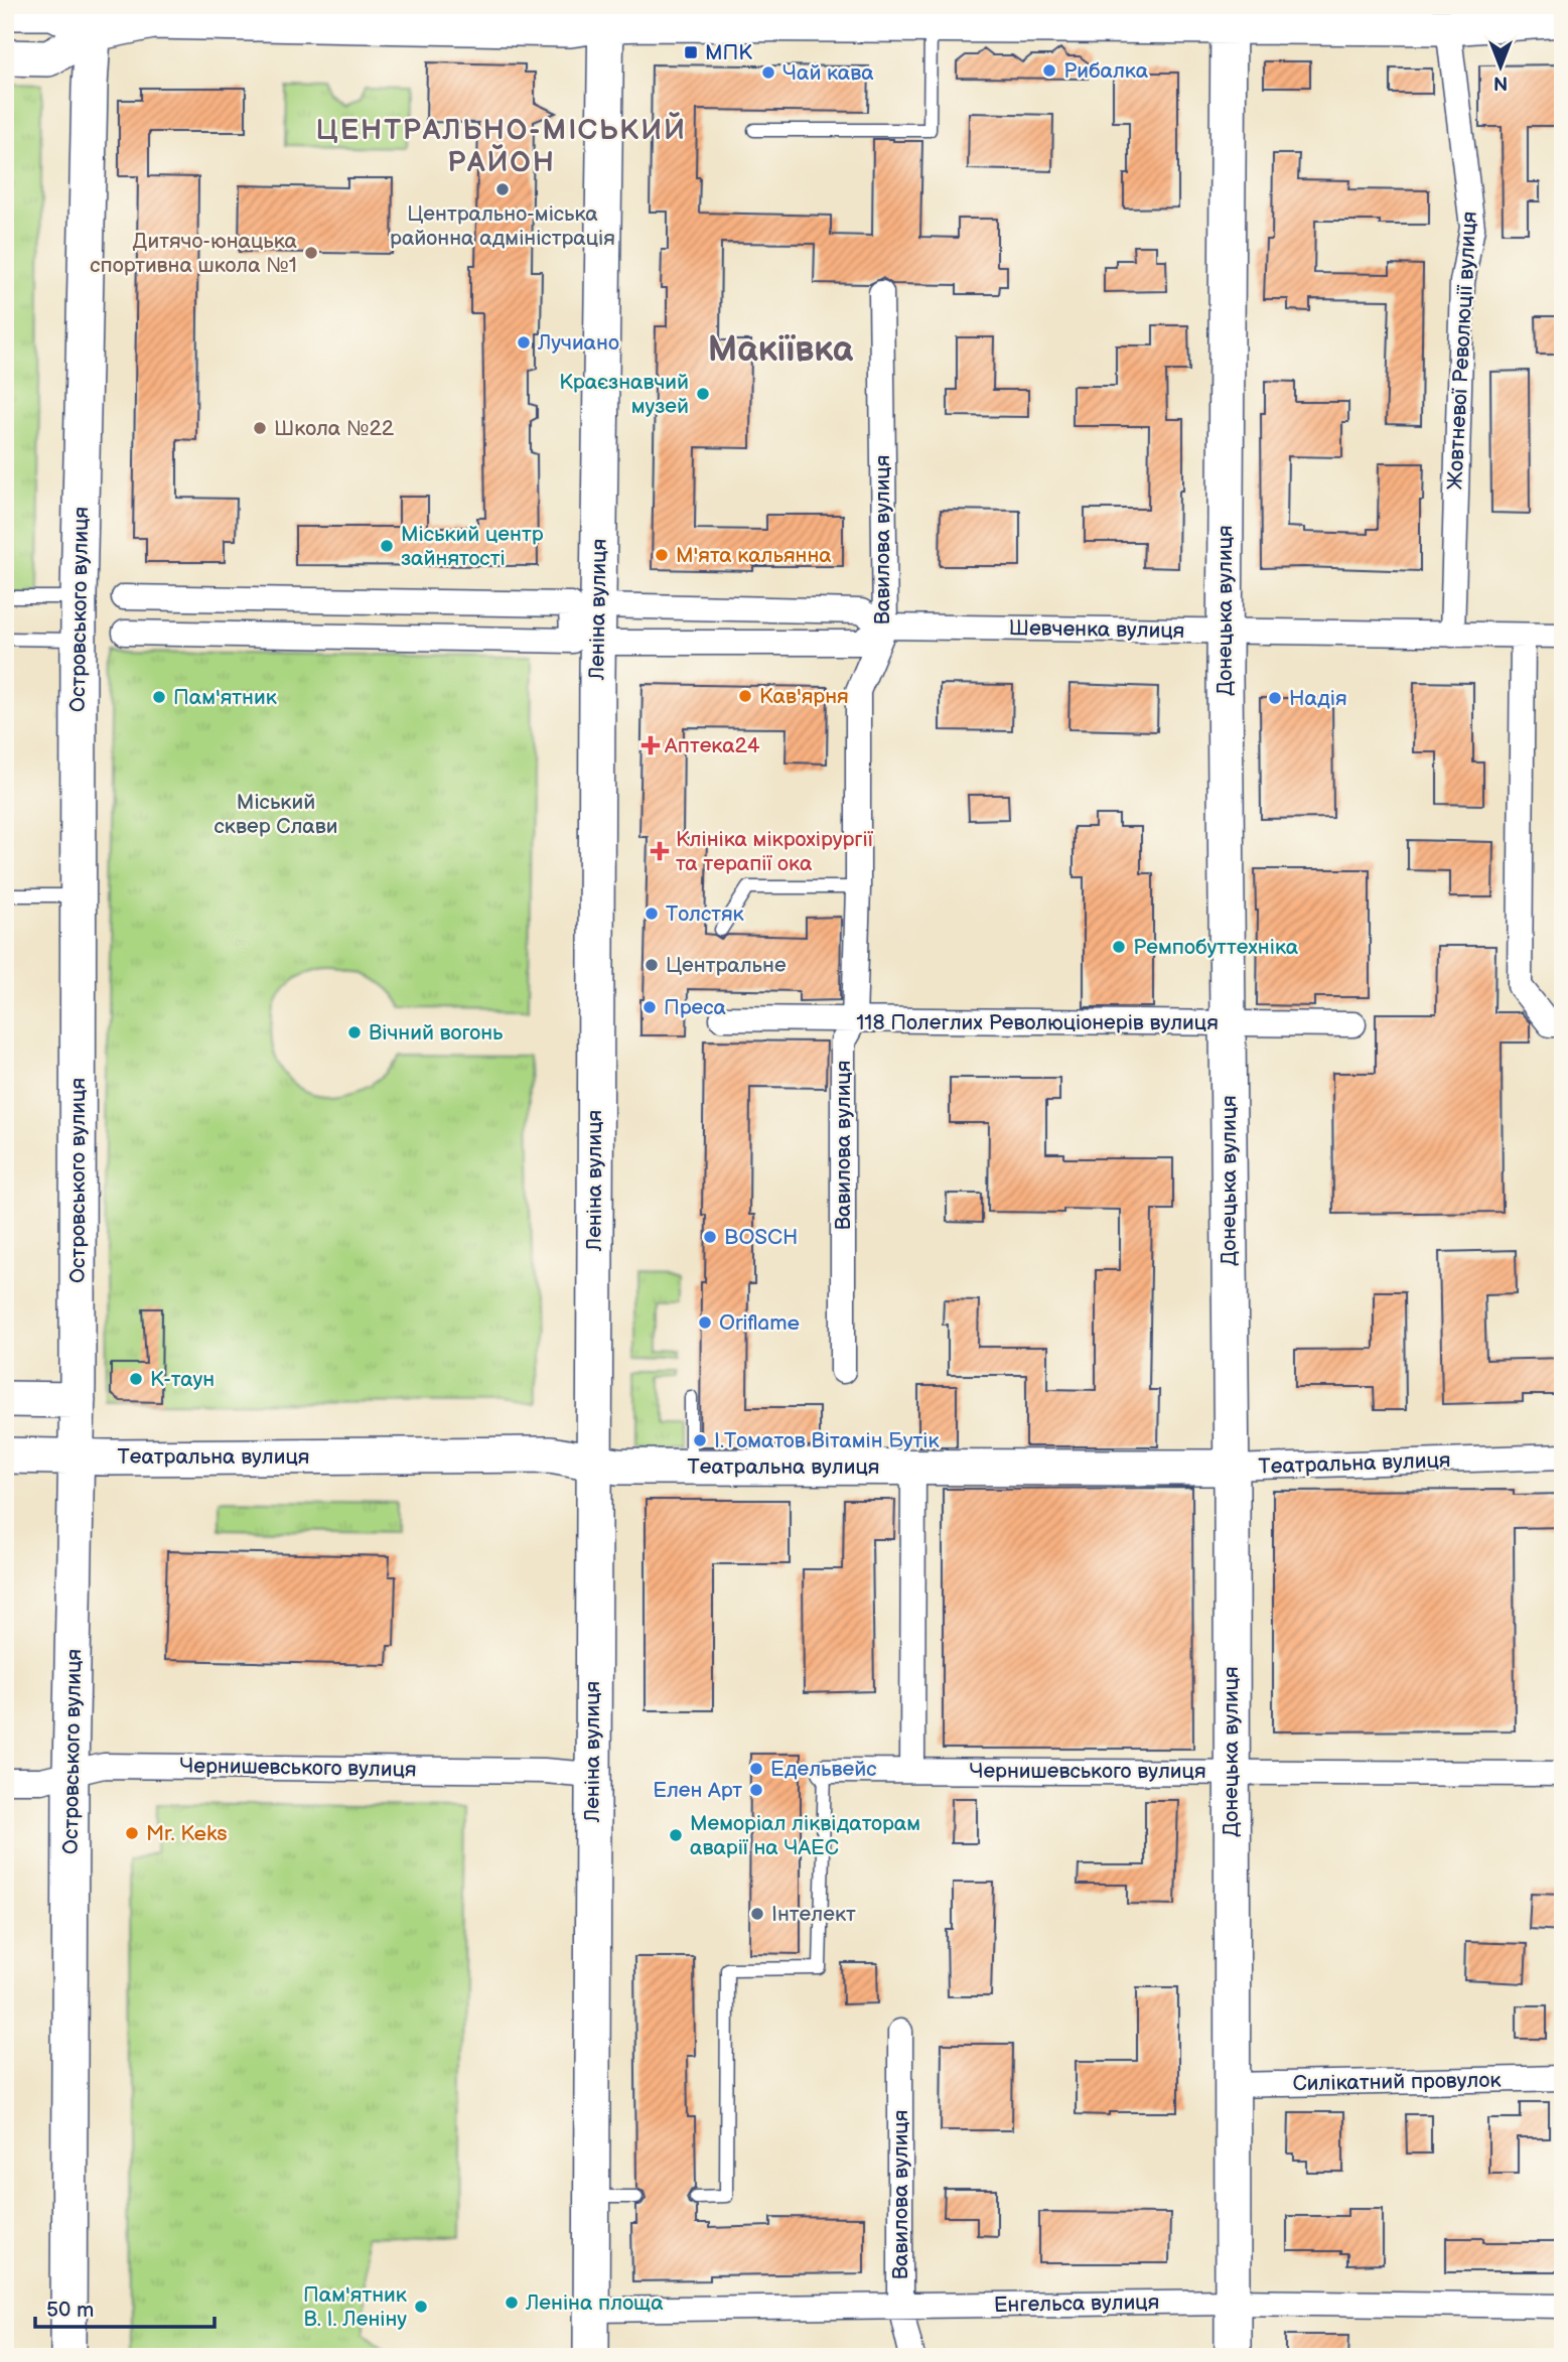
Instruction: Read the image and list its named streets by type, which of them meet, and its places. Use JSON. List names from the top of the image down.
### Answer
{
  "streets": {
    "street": [
      "Жовтневої Революції вулиця",
      "Вавилова вулиця",
      "Островського вулиця",
      "Леніна вулиця",
      "Донецька вулиця",
      "Шевченка вулиця",
      "118 Полеглих Революціонерів вулиця",
      "Театральна вулиця",
      "Чернишевського вулиця",
      "Силікатний провулок",
      "Енгельса вулиця"
    ]
  },
  "crossings": [
    ["Жовтневої Революції вулиця", "Шевченка вулиця"],
    ["Вавилова вулиця", "Шевченка вулиця"],
    ["Вавилова вулиця", "118 Полеглих Революціонерів вулиця"],
    ["Вавилова вулиця", "Енгельса вулиця"],
    ["Островського вулиця", "Театральна вулиця"],
    ["Островського вулиця", "Чернишевського вулиця"],
    ["Леніна вулиця", "Шевченка вулиця"],
    ["Леніна вулиця", "Театральна вулиця"],
    ["Леніна вулиця", "Чернишевського вулиця"],
    ["Леніна вулиця", "Енгельса вулиця"],
    ["Донецька вулиця", "Шевченка вулиця"],
    ["Донецька вулиця", "118 Полеглих Революціонерів вулиця"],
    ["Донецька вулиця", "Театральна вулиця"],
    ["Донецька вулиця", "Чернишевського вулиця"],
    ["Донецька вулиця", "Силікатний провулок"],
    ["Донецька вулиця", "Енгельса вулиця"]
  ],
  "districts": ["ЦЕНТРАЛЬНО-МІСЬКИЙ РАЙОН", "Макіївка"],
  "parks": ["Міський сквер Слави"],
  "places": {
    "transit": ["МПК"],
    "other": [
      "Рибалка",
      "Чай кава",
      "Центрально-міська районна адміністрація",
      "Дитячо-юнацька спортивна школа №1",
      "Лучиано",
      "Краєзнавчий музей",
      "Школа №22",
      "Міський центр зайнятості",
      "М'ята кальянна",
      "Кав'ярня",
      "Пам'ятник",
      "Надія",
      "Толстяк",
      "Ремпобуттехніка",
      "Центральне",
      "Преса",
      "Вічний вогонь",
      "BOSCH",
      "Oriflame",
      "K-таун",
      "І.Томатов Вітамін Бутік",
      "Едельвейс",
      "Елен Арт",
      "Mr. Keks",
      "Меморіал ліквідаторам аварії на ЧАЕС",
      "Інтелект",
      "Леніна площа",
      "Пам'ятник В. І. Леніну"
    ],
    "health": ["Аптека24", "Клініка мікрохірургії та терапії ока"]
  },
  "scale_bar": "50 m",
  "north": "bottom"
}
